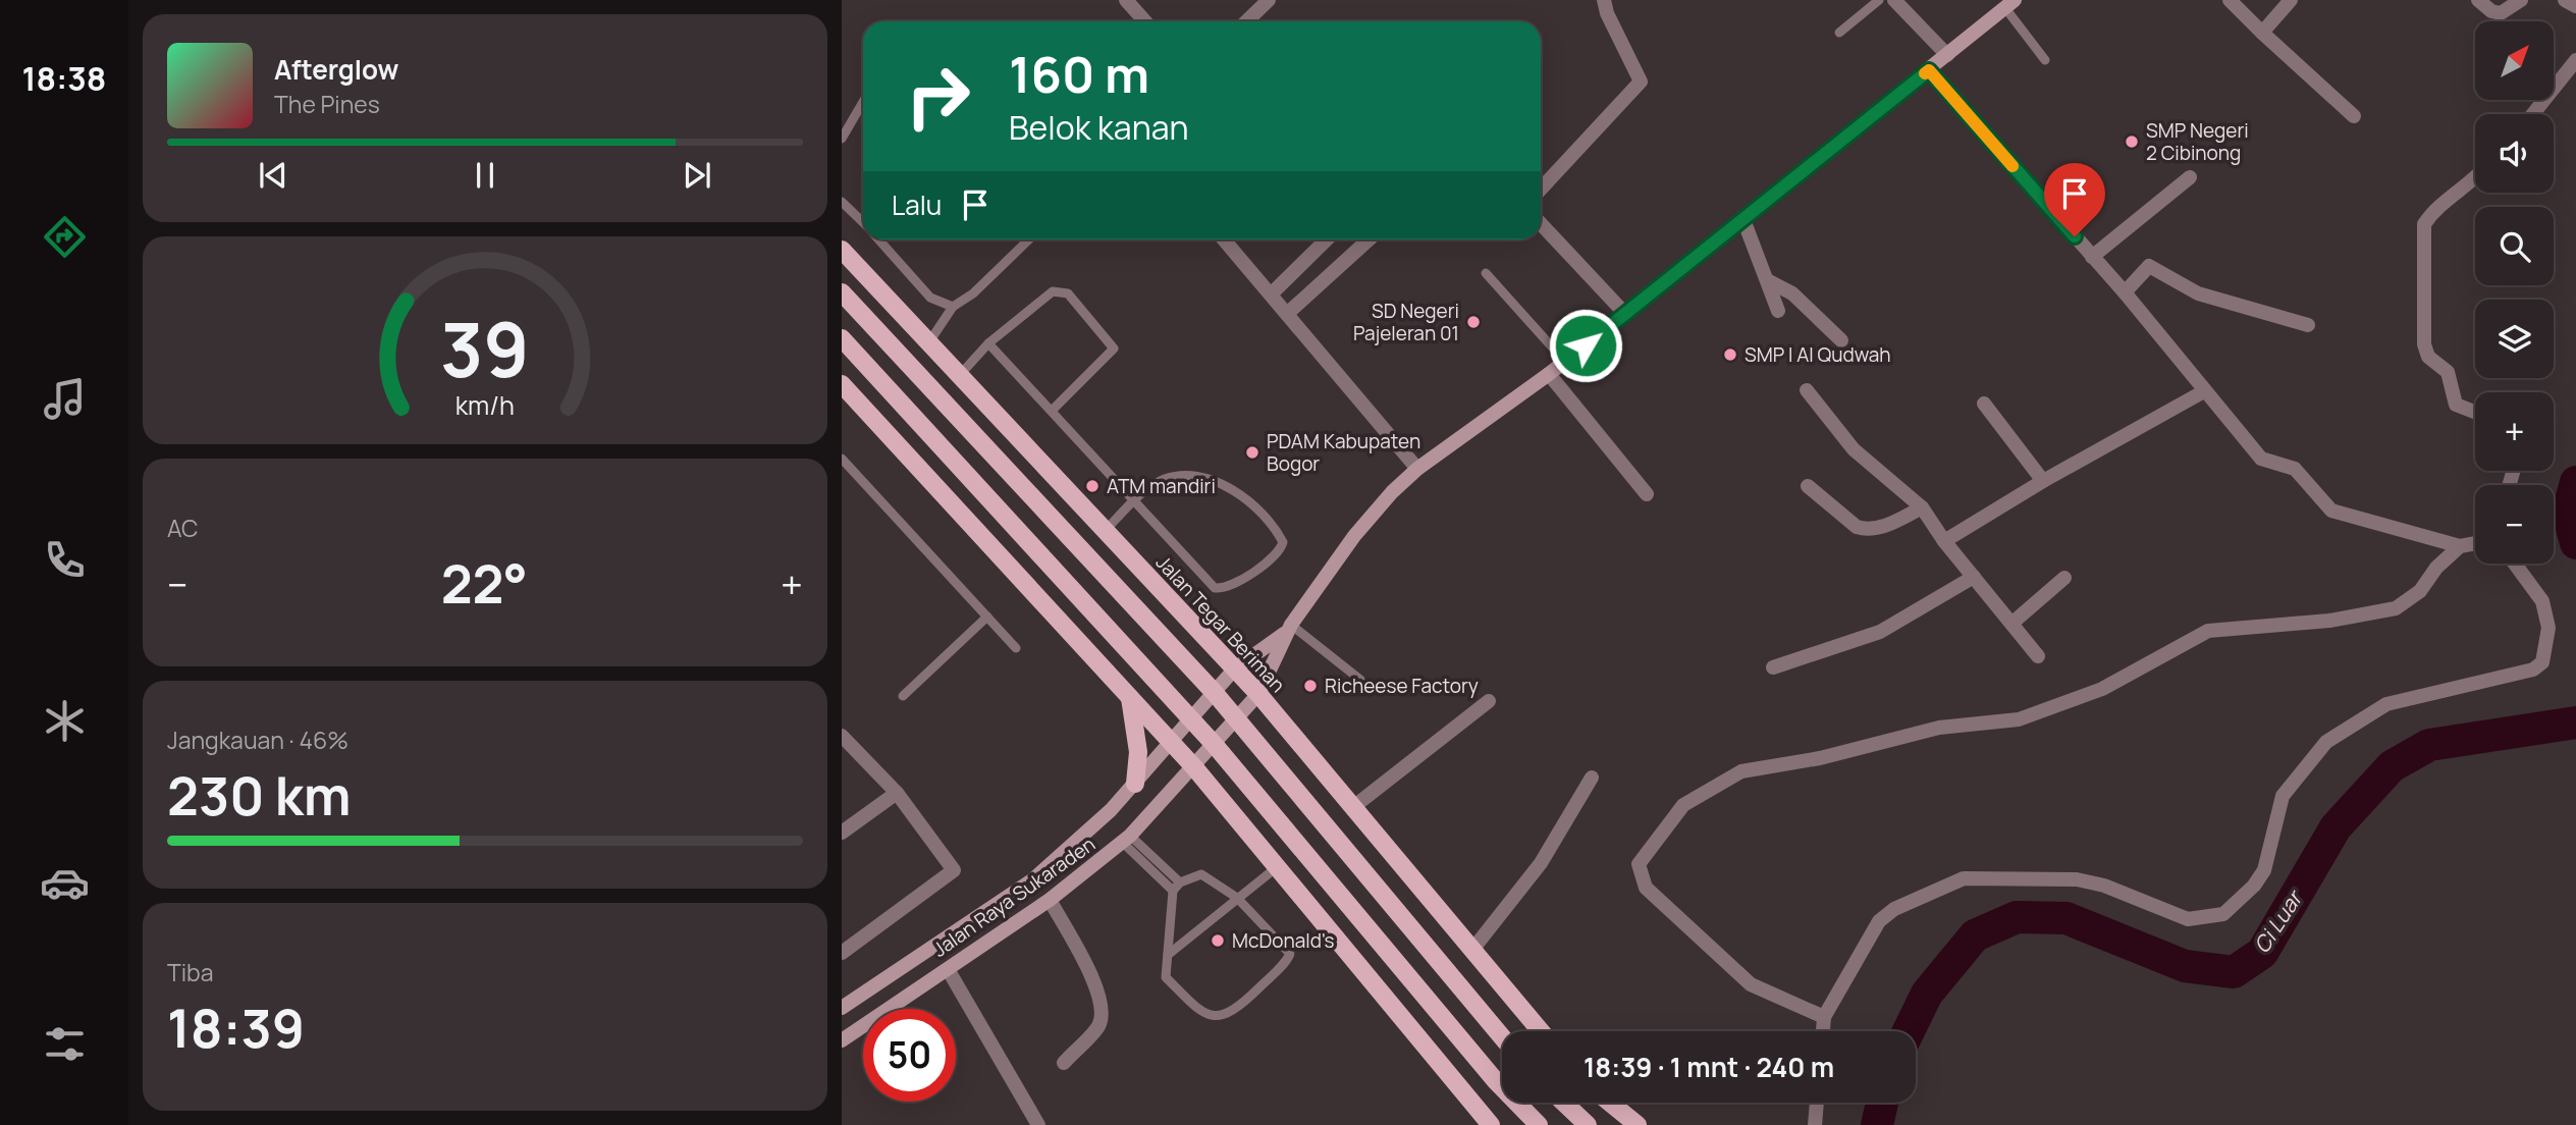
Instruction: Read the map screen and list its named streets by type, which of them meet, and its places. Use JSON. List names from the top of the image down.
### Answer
{
  "streets": {
    "main road": ["Jalan Tegar Beriman", "Jalan Raya Sukaraden"]
  },
  "crossings": [
    ["Jalan Tegar Beriman", "Jalan Raya Sukaraden"]
  ],
  "water": ["Ci Luar"],
  "places": [
    "SMP Negeri 2 Cibinong",
    "SD Negeri Pajeleran 01",
    "SMP I Al Qudwah",
    "PDAM Kabupaten Bogor",
    "ATM mandiri",
    "Richeese Factory",
    "McDonald's"
  ],
  "north": "top right",
  "page": {
    "tabs": "18:38",
    "map_buttons": ["+", "−"],
    "turn": ["160 m", "Belok kanan"],
    "song": ["Afterglow", "The Pines"],
    "then": "Lalu",
    "tile": [
      "AC",
      ["Jangkauan · 46%", "230 km"],
      ["Tiba", "18:39"]
    ],
    "heat": ["−", "22°", "+"],
    "limit": "50",
    "trip": "18:39 · 1 mnt · 240 m",
    "gauge": ["39", "km/h"]
  }
}
